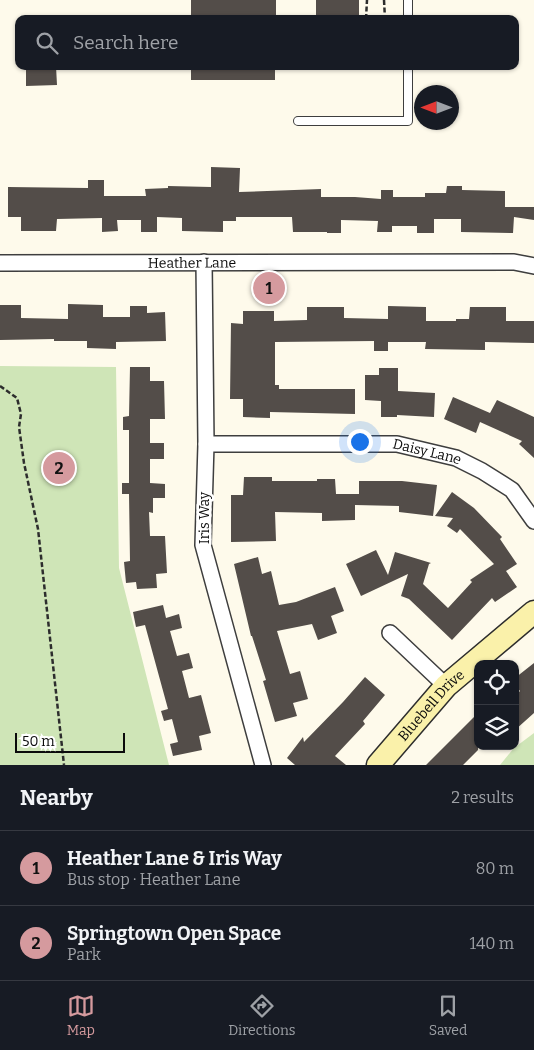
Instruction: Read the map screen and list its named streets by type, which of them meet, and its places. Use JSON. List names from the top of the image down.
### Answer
{
  "streets": {
    "street": [
      "Heather Lane",
      "Daisy Lane",
      "Iris Way",
      "Bluebell Drive"
    ]
  },
  "crossings": [
    ["Heather Lane", "Iris Way"],
    ["Daisy Lane", "Iris Way"]
  ],
  "scale_bar": "50 m",
  "north": "left",
  "page": {
    "search": "Search here",
    "pins": ["1", "2"],
    "scale": "50 m",
    "heading": ["Nearby", "2 results"],
    "list": [
      {
        "mark": "1",
        "name": "Heather Lane & Iris Way",
        "note": "Bus stop · Heather Lane",
        "value": "80 m"
      },
      {
        "mark": "2",
        "name": "Springtown Open Space",
        "note": "Park",
        "value": "140 m"
      }
    ],
    "nav": ["Map", "Directions", "Saved"]
  }
}
